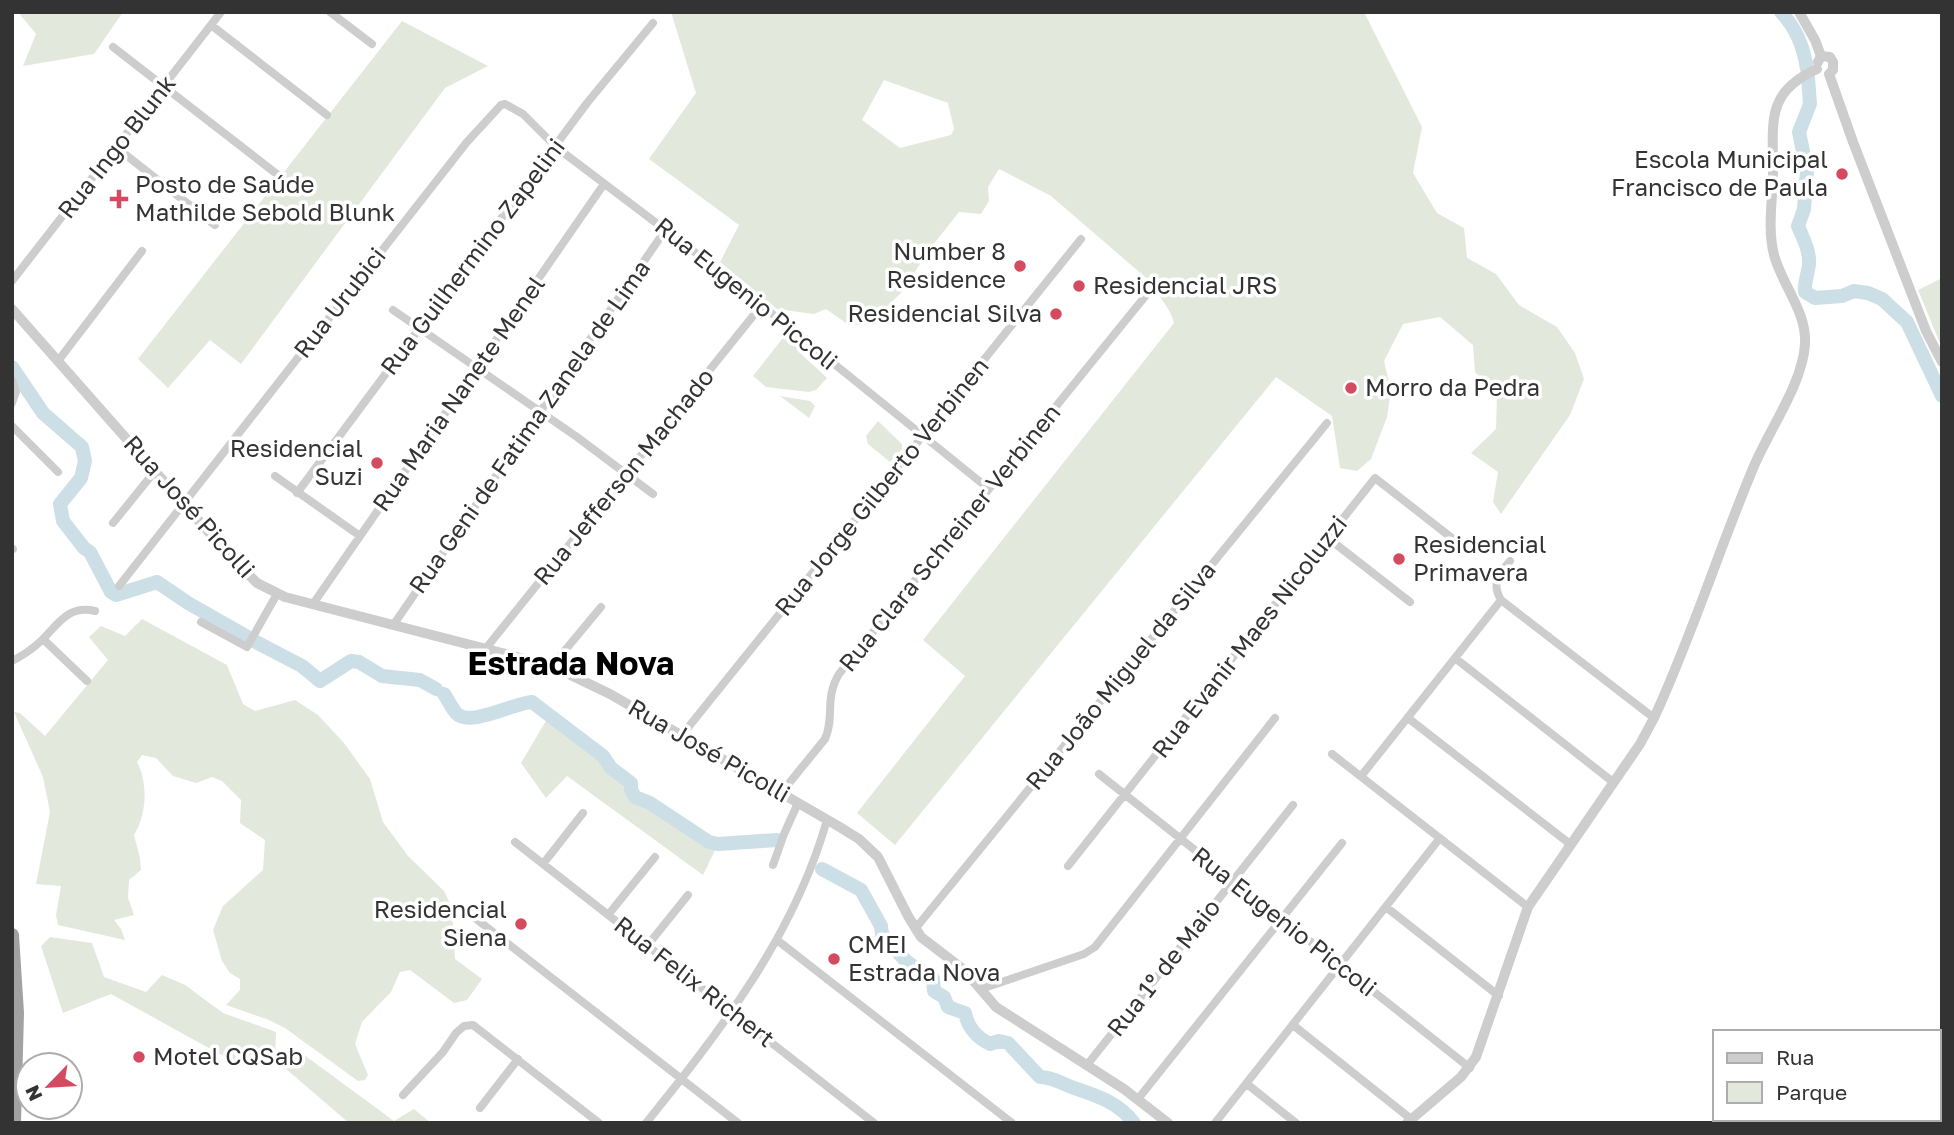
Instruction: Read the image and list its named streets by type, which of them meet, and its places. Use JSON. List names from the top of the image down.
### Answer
{
  "streets": {
    "street": [
      "Rua Ingo Blunk",
      "Rua Guilhermino Zapelini",
      "Rua Eugenio Piccoli",
      "Rua Urubici",
      "Rua Maria Nanete Menel",
      "Rua Geni de Fatima Zanela de Lima",
      "Rua Jefferson Machado",
      "Rua Jorge Gilberto Verbinen",
      "Rua José Picolli",
      "Rua Clara Schreiner Verbinen",
      "Rua Evanir Maes Nicoluzzi",
      "Rua João Miguel da Silva",
      "Rua 1º de Maio",
      "Rua Felix Richert"
    ]
  },
  "crossings": [
    ["Rua Guilhermino Zapelini", "Rua Eugenio Piccoli"],
    ["Rua Eugenio Piccoli", "Rua Urubici"],
    ["Rua Eugenio Piccoli", "Rua Maria Nanete Menel"],
    ["Rua Eugenio Piccoli", "Rua Geni de Fatima Zanela de Lima"],
    ["Rua Eugenio Piccoli", "Rua Jefferson Machado"],
    ["Rua Eugenio Piccoli", "Rua Jorge Gilberto Verbinen"],
    ["Rua Eugenio Piccoli", "Rua Clara Schreiner Verbinen"],
    ["Rua Eugenio Piccoli", "Rua Evanir Maes Nicoluzzi"],
    ["Rua Eugenio Piccoli", "Rua 1º de Maio"],
    ["Rua Urubici", "Rua José Picolli"],
    ["Rua Maria Nanete Menel", "Rua José Picolli"],
    ["Rua Geni de Fatima Zanela de Lima", "Rua José Picolli"],
    ["Rua Jefferson Machado", "Rua José Picolli"],
    ["Rua Jorge Gilberto Verbinen", "Rua José Picolli"],
    ["Rua José Picolli", "Rua Clara Schreiner Verbinen"],
    ["Rua José Picolli", "Rua João Miguel da Silva"],
    ["Rua José Picolli", "Rua 1º de Maio"]
  ],
  "districts": ["Estrada Nova"],
  "places": {
    "other": [
      "Escola Municipal Francisco de Paula",
      "Number 8 Residence",
      "Residencial JRS",
      "Residencial Silva",
      "Morro da Pedra",
      "Residencial Suzi",
      "Residencial Primavera",
      "Residencial Siena",
      "CMEI Estrada Nova",
      "Motel CQSab"
    ],
    "health": ["Posto de Saúde Mathilde Sebold Blunk"]
  },
  "legend": ["Rua", "Parque"],
  "north": "bottom left"
}
